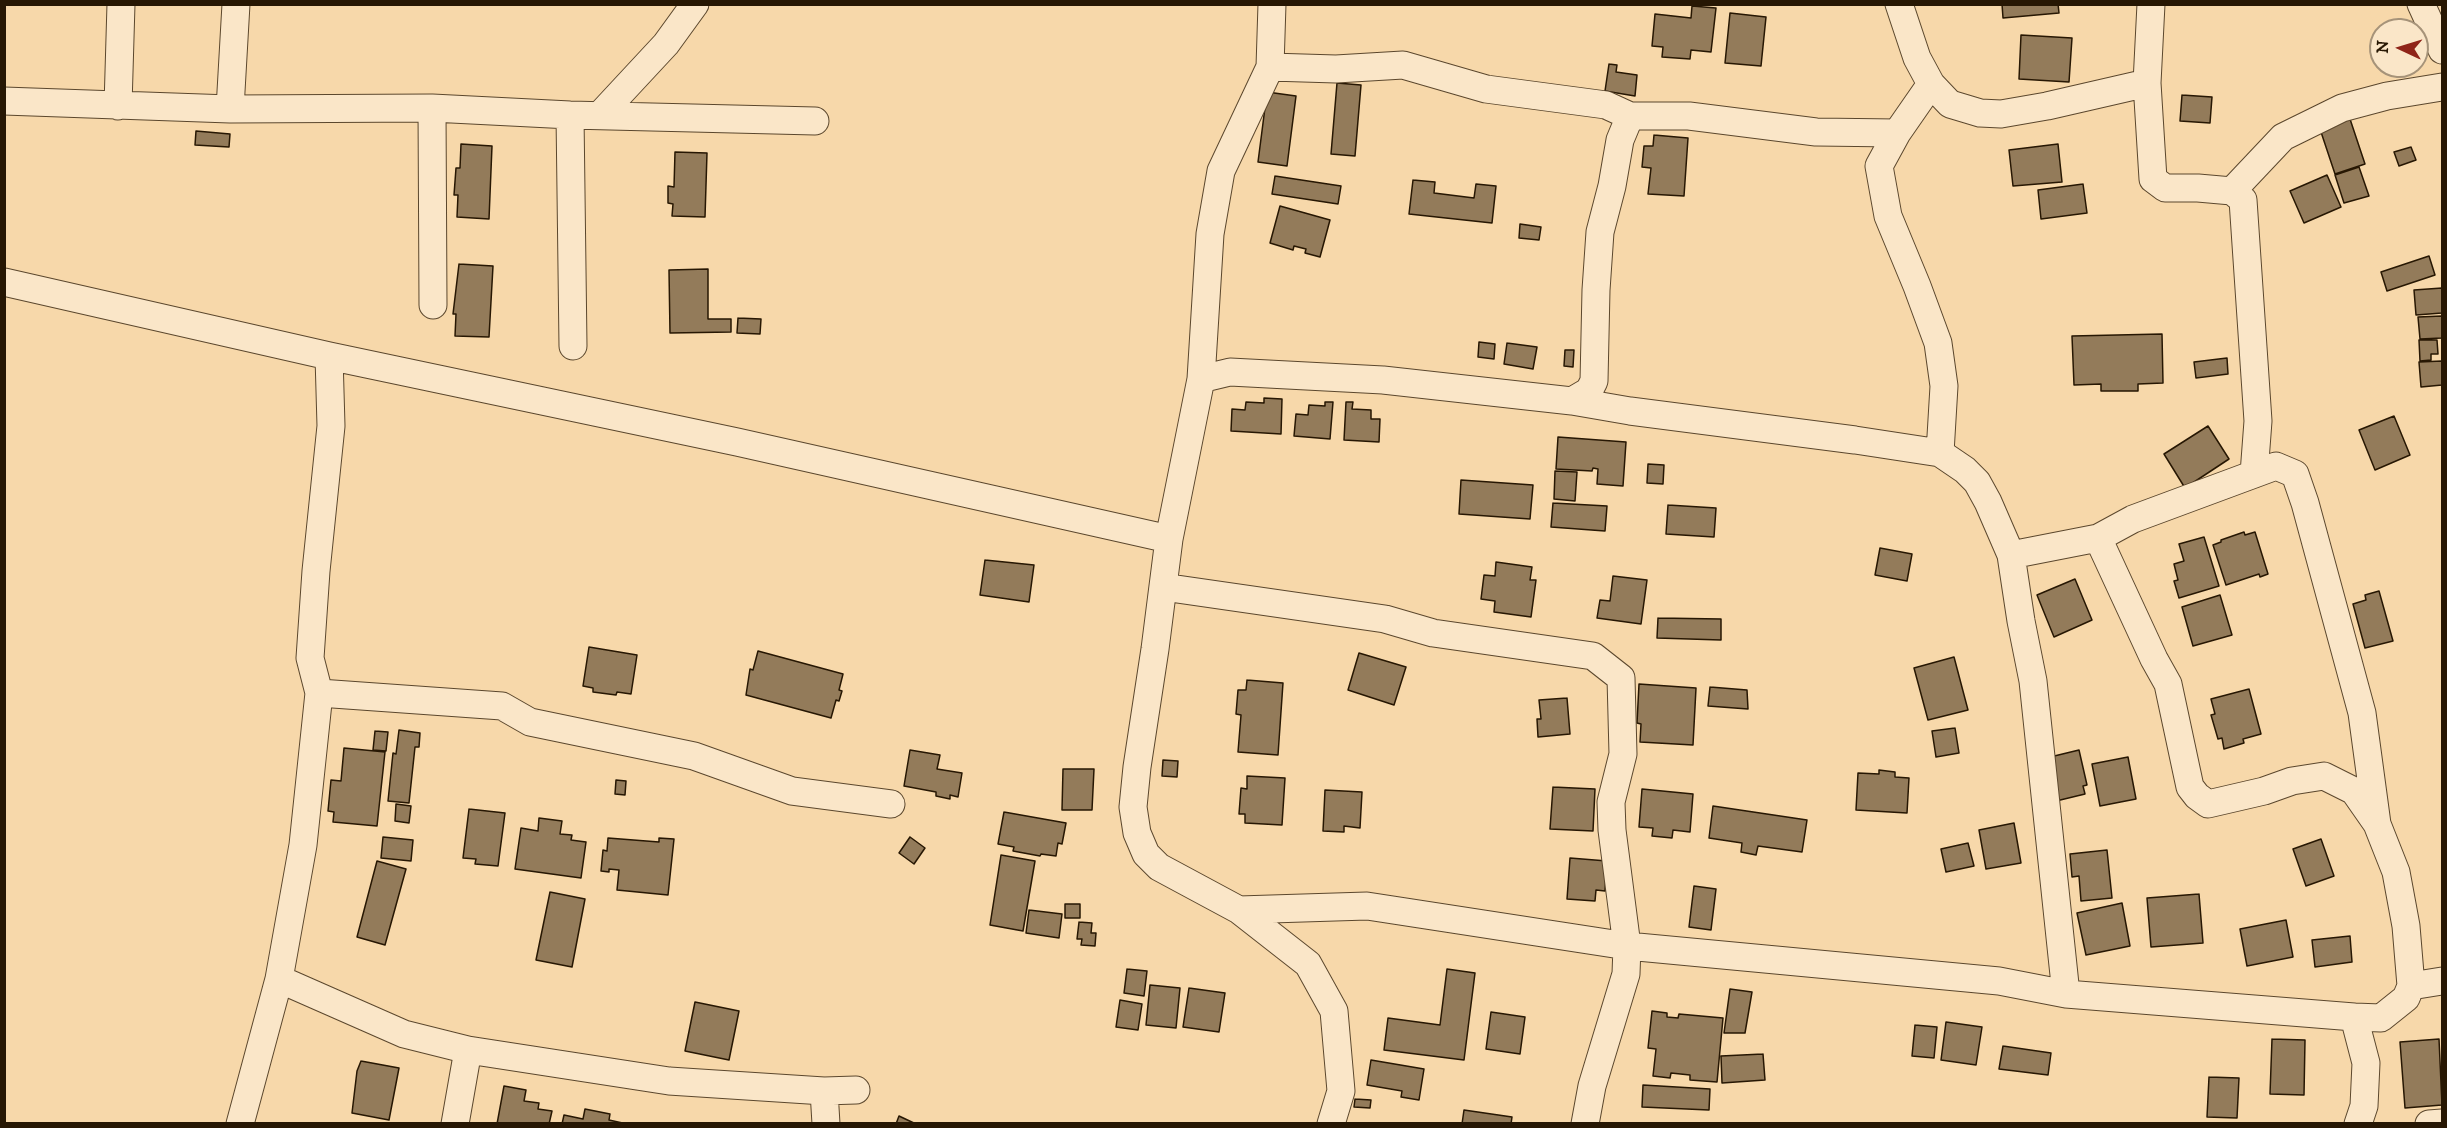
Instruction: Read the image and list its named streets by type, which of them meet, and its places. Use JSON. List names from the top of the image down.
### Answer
{
  "north": "left"
}
